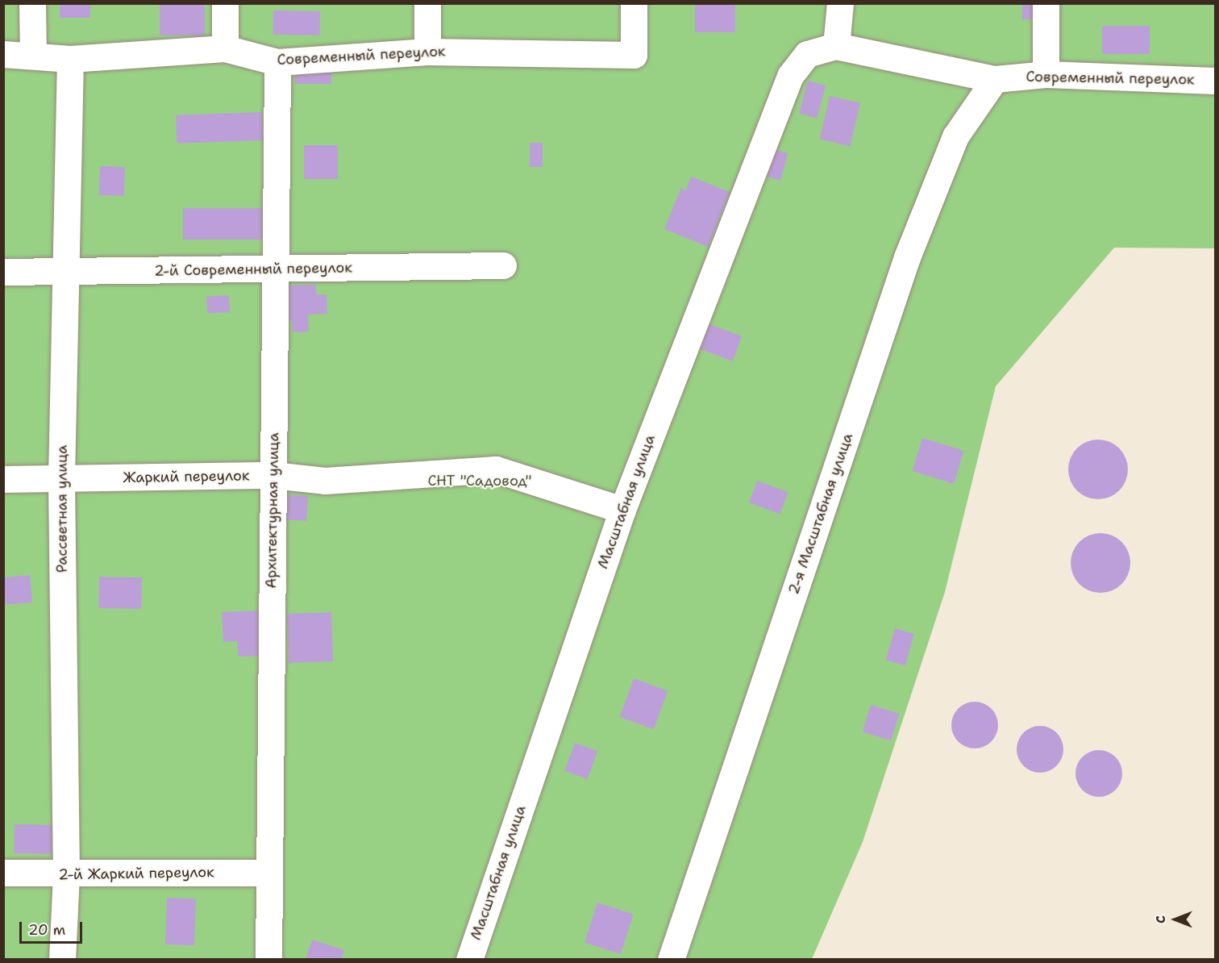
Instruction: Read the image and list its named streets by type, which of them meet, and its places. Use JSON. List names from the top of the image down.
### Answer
{
  "streets": {
    "lane": [
      "Современный переулок",
      "2-й Современный переулок",
      "Жаркий переулок",
      "Масштабная улица",
      "Рассветная улица",
      "Архитектурная улица",
      "2-я Масштабная улица",
      "2-й Жаркий переулок"
    ]
  },
  "crossings": [
    ["Современный переулок", "Масштабная улица"],
    ["Современный переулок", "Рассветная улица"],
    ["Современный переулок", "Архитектурная улица"],
    ["Современный переулок", "2-я Масштабная улица"],
    ["2-й Современный переулок", "Рассветная улица"],
    ["2-й Современный переулок", "Архитектурная улица"],
    ["Жаркий переулок", "Масштабная улица"],
    ["Жаркий переулок", "Рассветная улица"],
    ["Жаркий переулок", "Архитектурная улица"],
    ["Рассветная улица", "2-й Жаркий переулок"],
    ["Архитектурная улица", "2-й Жаркий переулок"]
  ],
  "parks": ["СНТ \"Садовод\""],
  "scale_bar": "20 m",
  "north": "left"
}
